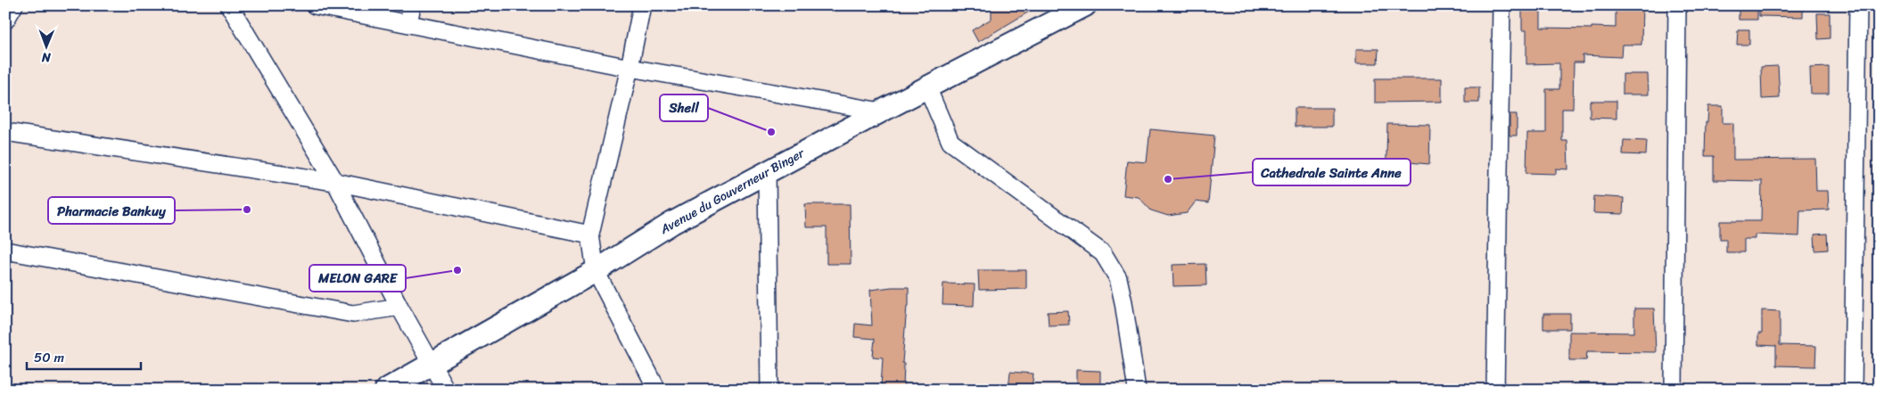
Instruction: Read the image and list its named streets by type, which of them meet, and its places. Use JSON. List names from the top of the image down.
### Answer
{
  "streets": {
    "main road": ["Avenue du Gouverneur Binger"]
  },
  "places": [
    "Shell",
    "Cathedrale Sainte Anne",
    "Pharmacie Bankuy",
    "MELON GARE"
  ],
  "scale_bar": "50 m",
  "north": "bottom"
}
